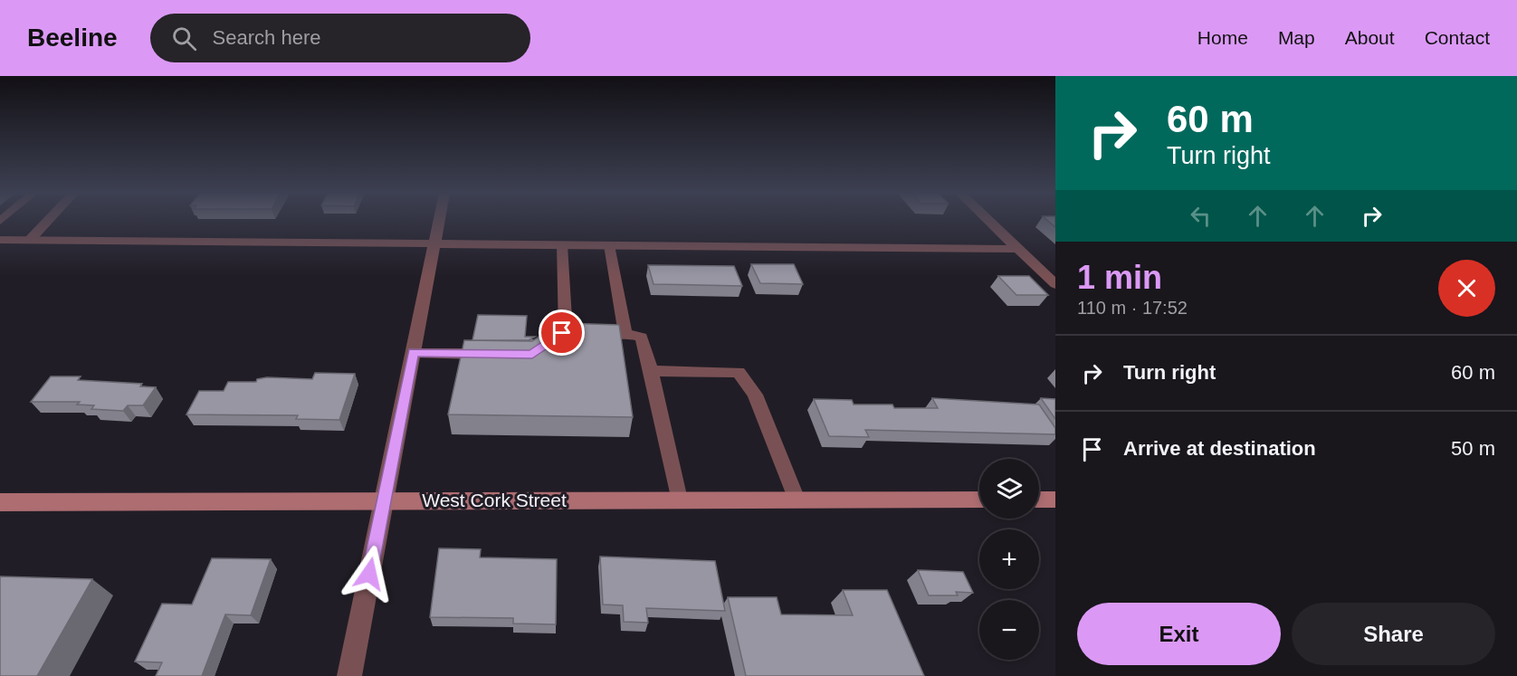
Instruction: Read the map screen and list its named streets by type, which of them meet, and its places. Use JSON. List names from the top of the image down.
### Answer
{
  "streets": {
    "street": ["West Cork Street"]
  },
  "page": {
    "header": "Beeline",
    "search": "Search here",
    "nav": [
      "Home",
      "Map",
      "About",
      "Contact"
    ],
    "turn": ["60 m", "Turn right"],
    "heading": ["1 min", "110 m · 17:52"],
    "list": [
      {
        "name": "Turn right",
        "value": "60 m"
      },
      {
        "name": "Arrive at destination",
        "value": "50 m"
      }
    ],
    "map_buttons": ["+", "−"],
    "buttons": ["Exit", "Share"]
  }
}
